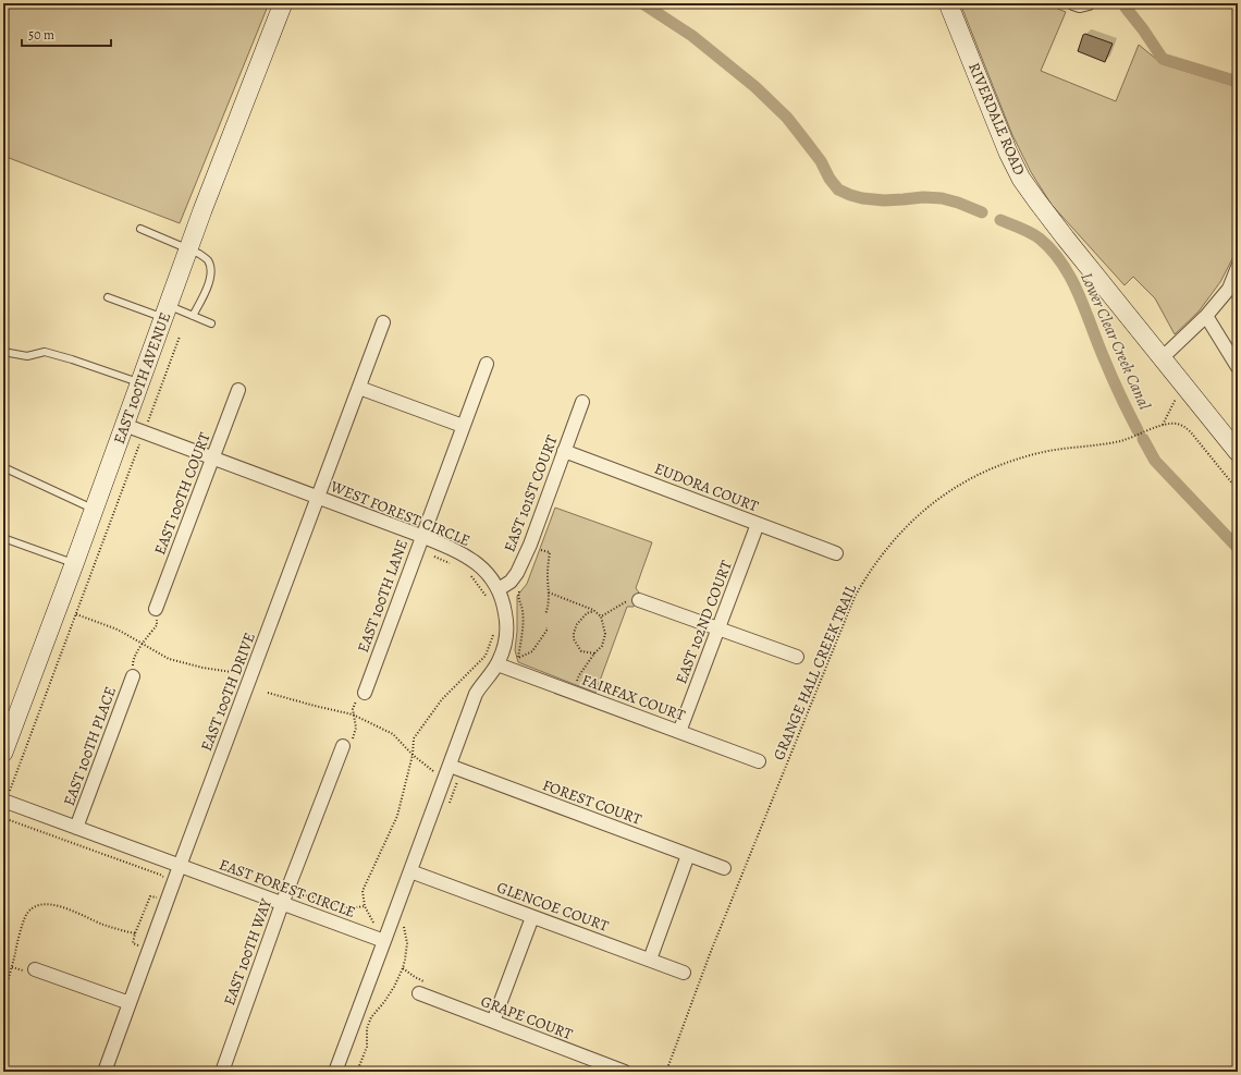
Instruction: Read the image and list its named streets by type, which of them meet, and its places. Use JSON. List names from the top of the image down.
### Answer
{
  "streets": {
    "street": [
      "RIVERDALE ROAD",
      "EAST 100TH AVENUE",
      "EUDORA COURT",
      "EAST 100TH COURT",
      "EAST 101ST COURT",
      "WEST FOREST CIRCLE",
      "EAST 100TH LANE",
      "EAST 102ND COURT",
      "EAST 100TH DRIVE",
      "FAIRFAX COURT",
      "EAST 100TH PLACE",
      "FOREST COURT",
      "EAST FOREST CIRCLE",
      "GLENCOE COURT",
      "EAST 100TH WAY",
      "GRAPE COURT"
    ],
    "path": ["GRANGE HALL CREEK TRAIL"]
  },
  "crossings": [
    ["EAST 100TH AVENUE", "WEST FOREST CIRCLE"],
    ["EUDORA COURT", "EAST 101ST COURT"],
    ["EUDORA COURT", "EAST 102ND COURT"],
    ["EAST 100TH COURT", "WEST FOREST CIRCLE"],
    ["EAST 101ST COURT", "WEST FOREST CIRCLE"],
    ["WEST FOREST CIRCLE", "EAST 100TH LANE"],
    ["WEST FOREST CIRCLE", "EAST 100TH DRIVE"],
    ["WEST FOREST CIRCLE", "FAIRFAX COURT"],
    ["WEST FOREST CIRCLE", "FOREST COURT"],
    ["EAST 102ND COURT", "FAIRFAX COURT"],
    ["EAST 100TH DRIVE", "EAST FOREST CIRCLE"],
    ["EAST 100TH PLACE", "EAST FOREST CIRCLE"],
    ["EAST FOREST CIRCLE", "EAST 100TH WAY"]
  ],
  "water": ["Lower Clear Creek Canal"],
  "scale_bar": "50 m"
}
